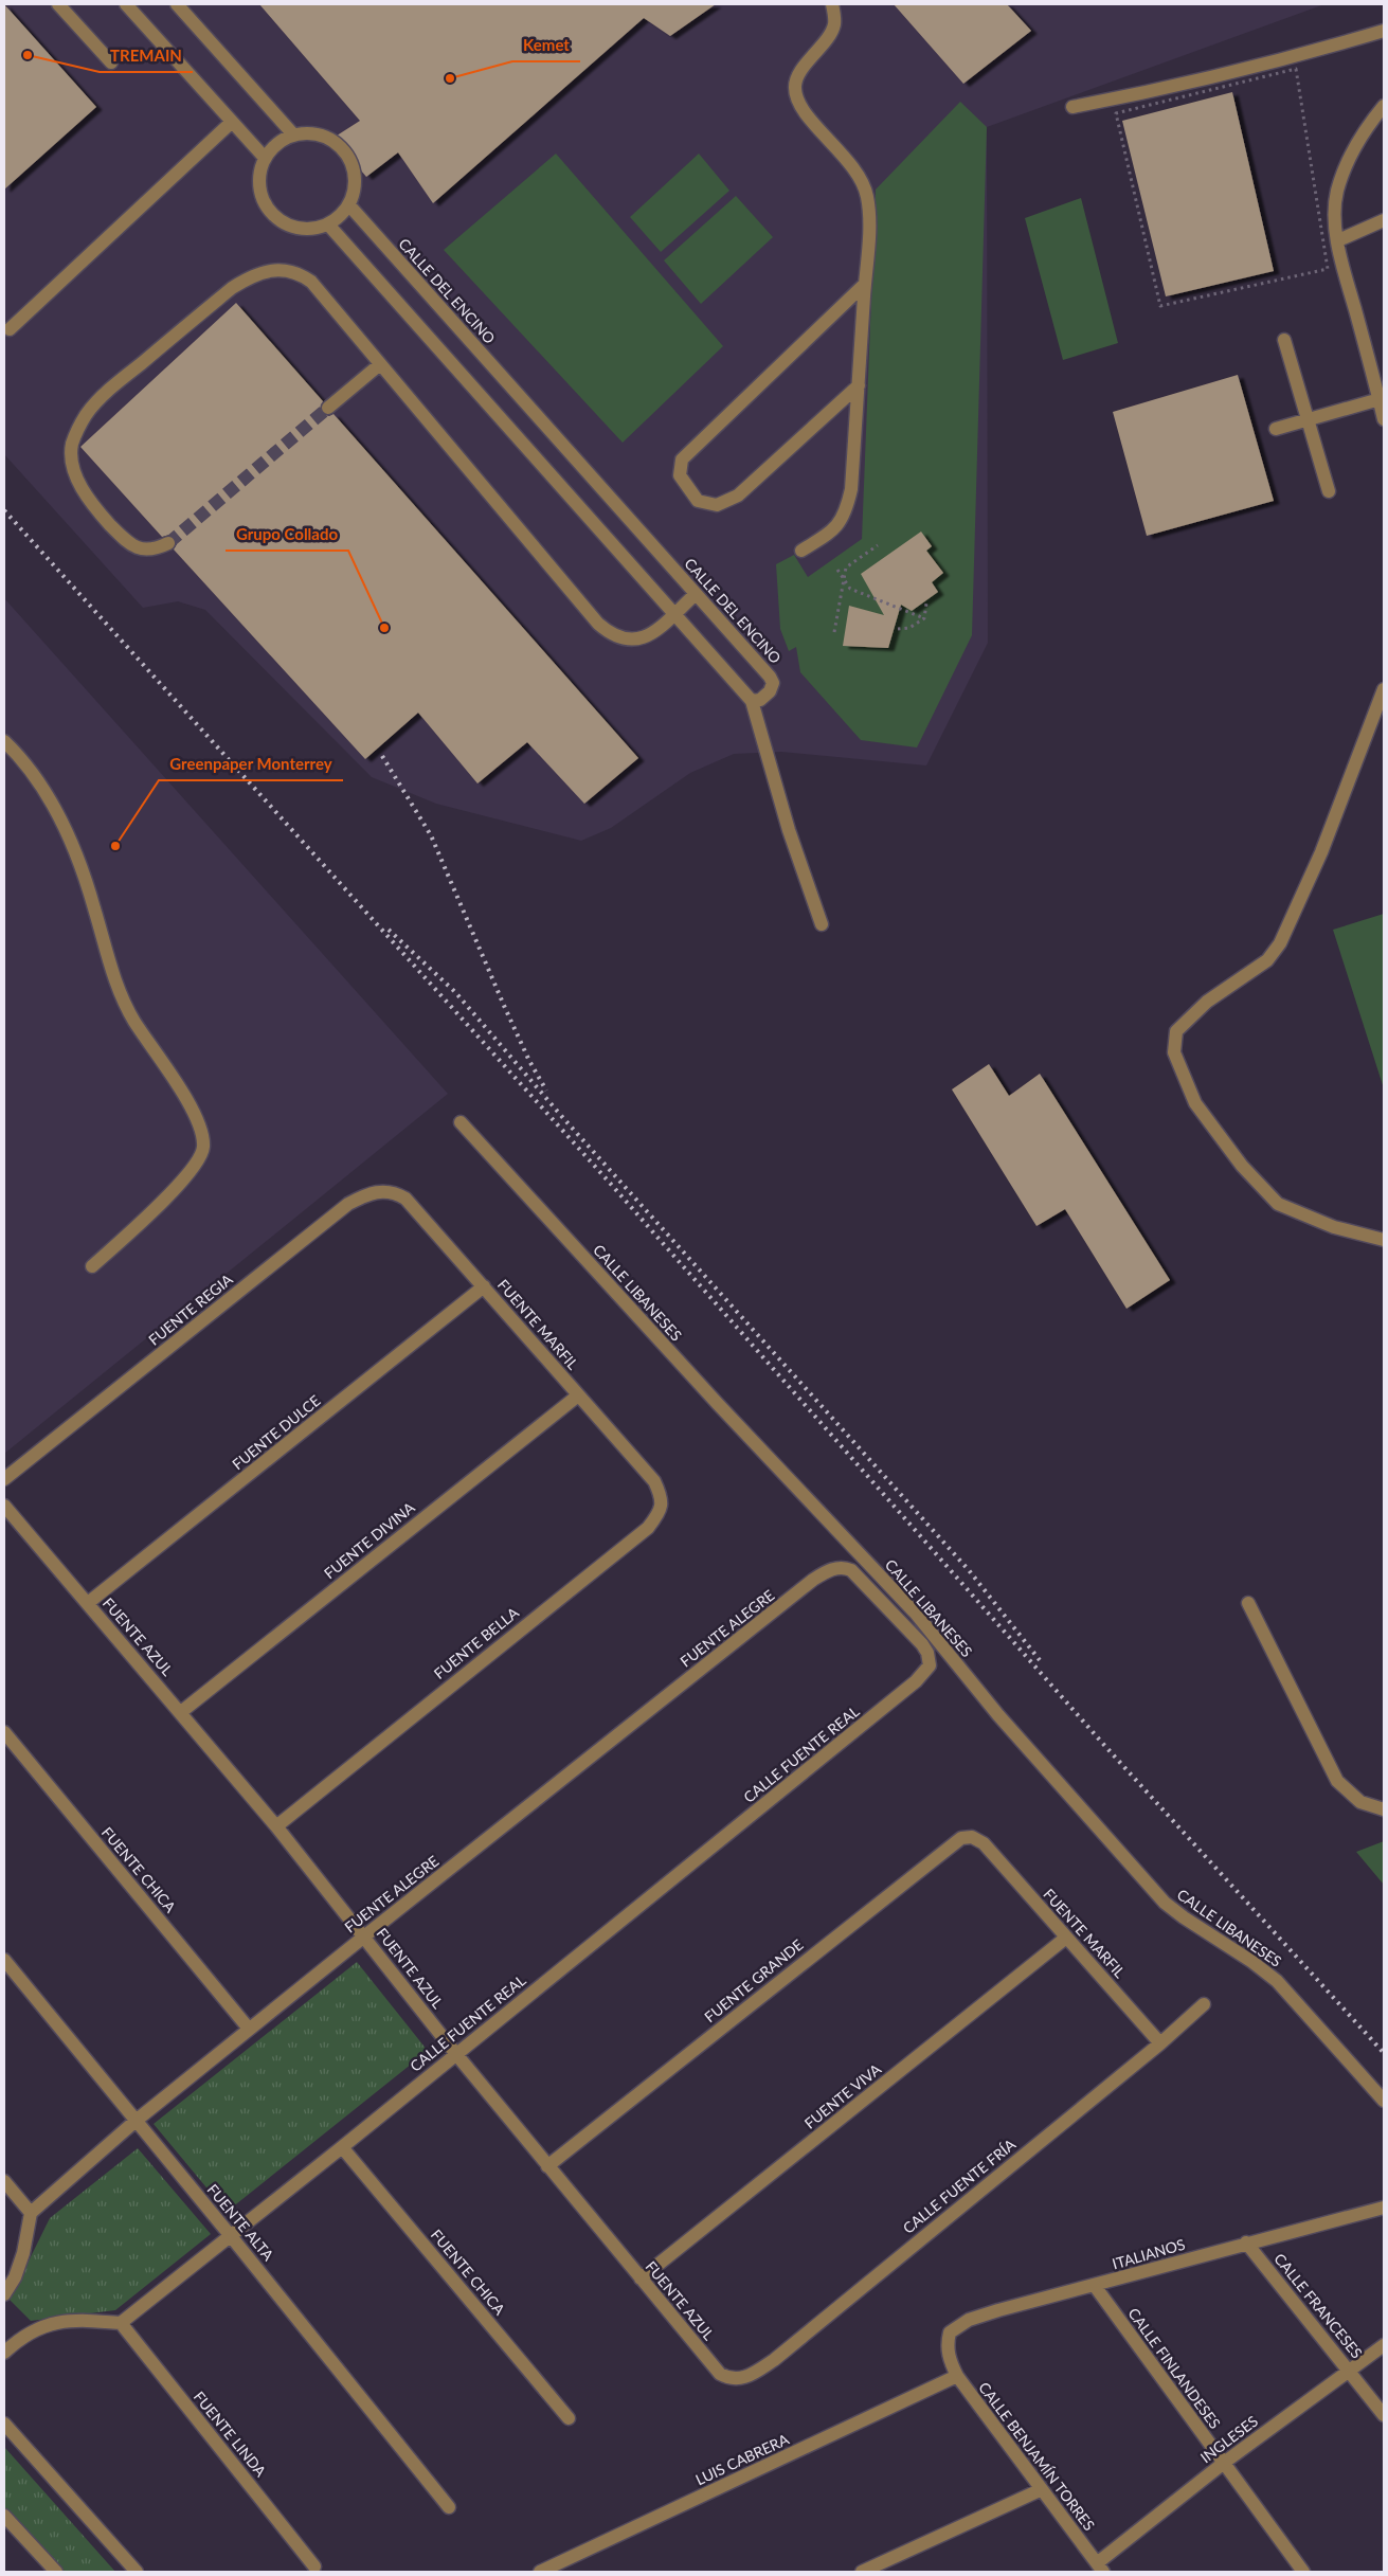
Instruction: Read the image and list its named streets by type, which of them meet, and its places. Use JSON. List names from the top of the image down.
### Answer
{
  "streets": {
    "street": [
      "CALLE DEL ENCINO",
      "CALLE LIBANESES",
      "FUENTE REGIA",
      "FUENTE MARFIL",
      "FUENTE DULCE",
      "FUENTE DIVINA",
      "FUENTE ALEGRE",
      "FUENTE AZUL",
      "FUENTE BELLA",
      "CALLE FUENTE REAL",
      "FUENTE CHICA",
      "FUENTE GRANDE",
      "FUENTE VIVA",
      "CALLE FUENTE FRÍA",
      "FUENTE ALTA",
      "ITALIANOS",
      "CALLE FRANCESES",
      "CALLE FINLANDESES",
      "FUENTE LINDA",
      "INGLESES",
      "CALLE BENJAMÍN TORRES",
      "LUIS CABRERA"
    ]
  },
  "crossings": [
    ["FUENTE REGIA", "FUENTE MARFIL"],
    ["FUENTE MARFIL", "FUENTE DULCE"],
    ["FUENTE MARFIL", "FUENTE DIVINA"],
    ["FUENTE MARFIL", "FUENTE BELLA"],
    ["FUENTE MARFIL", "FUENTE GRANDE"],
    ["FUENTE MARFIL", "FUENTE VIVA"],
    ["FUENTE MARFIL", "CALLE FUENTE FRÍA"],
    ["FUENTE DULCE", "FUENTE AZUL"],
    ["FUENTE DIVINA", "FUENTE AZUL"],
    ["FUENTE ALEGRE", "FUENTE AZUL"],
    ["FUENTE ALEGRE", "CALLE FUENTE REAL"],
    ["FUENTE ALEGRE", "FUENTE CHICA"],
    ["FUENTE ALEGRE", "FUENTE ALTA"],
    ["FUENTE AZUL", "FUENTE BELLA"],
    ["FUENTE AZUL", "CALLE FUENTE REAL"],
    ["FUENTE AZUL", "FUENTE GRANDE"],
    ["FUENTE AZUL", "FUENTE VIVA"],
    ["FUENTE AZUL", "CALLE FUENTE FRÍA"],
    ["CALLE FUENTE REAL", "FUENTE CHICA"],
    ["CALLE FUENTE REAL", "FUENTE ALTA"],
    ["CALLE FUENTE REAL", "FUENTE LINDA"],
    ["ITALIANOS", "CALLE FRANCESES"],
    ["ITALIANOS", "CALLE FINLANDESES"],
    ["ITALIANOS", "CALLE BENJAMÍN TORRES"],
    ["CALLE FRANCESES", "INGLESES"],
    ["CALLE FINLANDESES", "INGLESES"],
    ["INGLESES", "CALLE BENJAMÍN TORRES"],
    ["CALLE BENJAMÍN TORRES", "LUIS CABRERA"]
  ],
  "places": [
    "TREMAIN",
    "Kemet",
    "Grupo Collado",
    "Greenpaper Monterrey"
  ]
}
